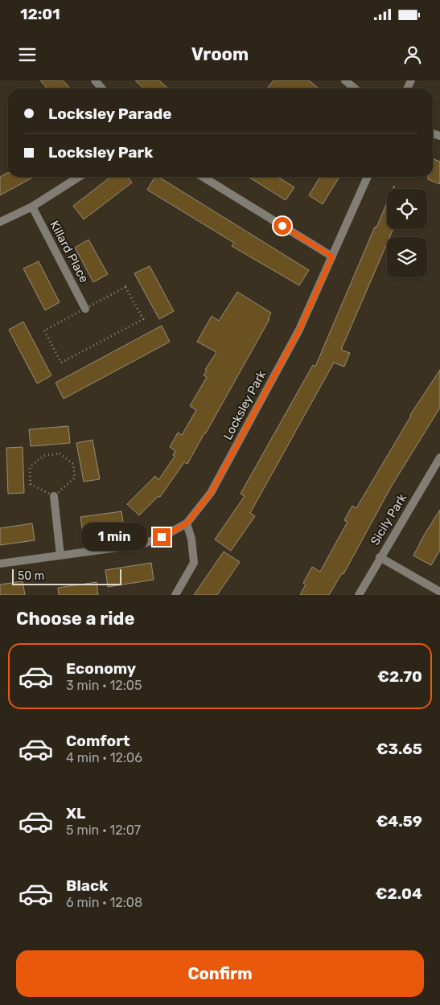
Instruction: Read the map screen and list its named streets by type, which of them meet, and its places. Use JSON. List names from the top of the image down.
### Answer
{
  "streets": {
    "street": ["Killard Place", "Locksley Park", "Sicily Park"]
  },
  "scale_bar": "50 m",
  "page": {
    "status": "12:01",
    "header": "Vroom",
    "banner": ["Locksley Parade", "Locksley Park"],
    "bubble": "1 min",
    "scale": "50 m",
    "heading": "Choose a ride",
    "list": [
      {
        "name": "Economy",
        "note": "3 min · 12:05",
        "value": "€2.70"
      },
      {
        "name": "Comfort",
        "note": "4 min · 12:06",
        "value": "€3.65"
      },
      {
        "name": "XL",
        "note": "5 min · 12:07",
        "value": "€4.59"
      },
      {
        "name": "Black",
        "note": "6 min · 12:08",
        "value": "€2.04"
      }
    ],
    "buttons": "Confirm"
  }
}
